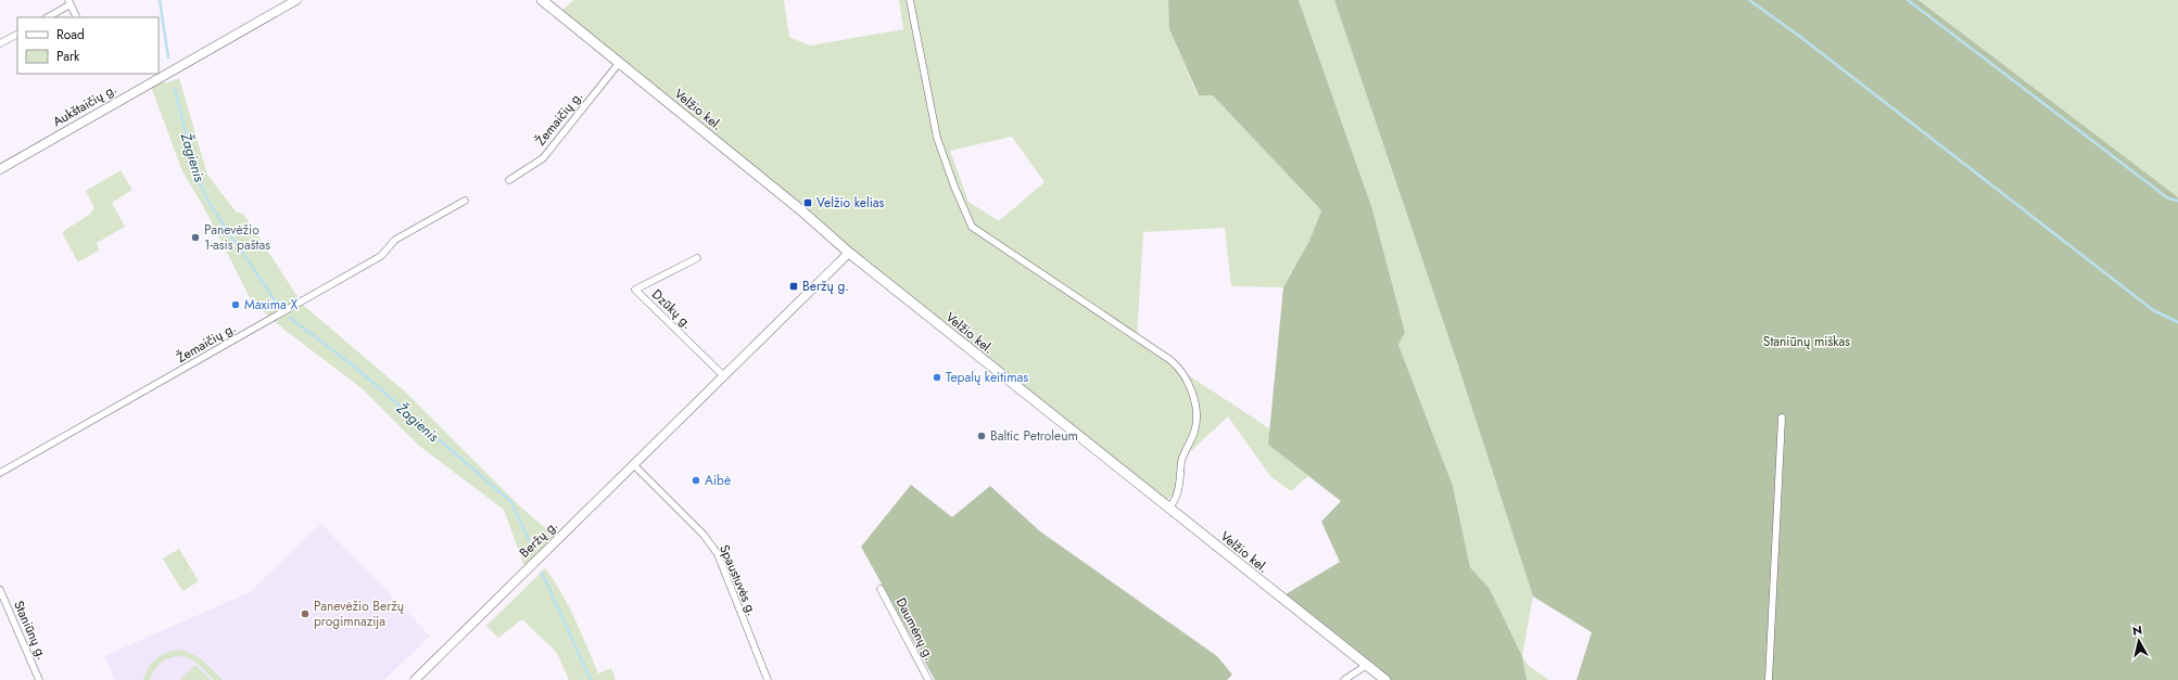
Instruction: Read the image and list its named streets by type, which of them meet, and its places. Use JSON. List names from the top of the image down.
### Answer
{
  "streets": {
    "main road": ["Aukštaičių g.", "Velžio kel.", "Beržų g."],
    "street": [
      "Žemaičių g.",
      "Dzūkų g.",
      "Spaustuvės g.",
      "Daumėnų g.",
      "Staniūnų g."
    ]
  },
  "crossings": [
    ["Velžio kel.", "Žemaičių g."],
    ["Velžio kel.", "Beržų g."],
    ["Dzūkų g.", "Beržų g."],
    ["Beržų g.", "Spaustuvės g."]
  ],
  "water": ["Žagienis"],
  "parks": ["Staniūnų miškas"],
  "places": {
    "transit": ["Velžio kelias", "Beržų g."],
    "other": [
      "Panevėžio 1-asis paštas",
      "Maxima X",
      "Tepalų keitimas",
      "Baltic Petroleum",
      "Aibė",
      "Panevėžio Beržų progimnazija"
    ]
  },
  "legend": ["Road", "Park"],
  "north": "top"
}
